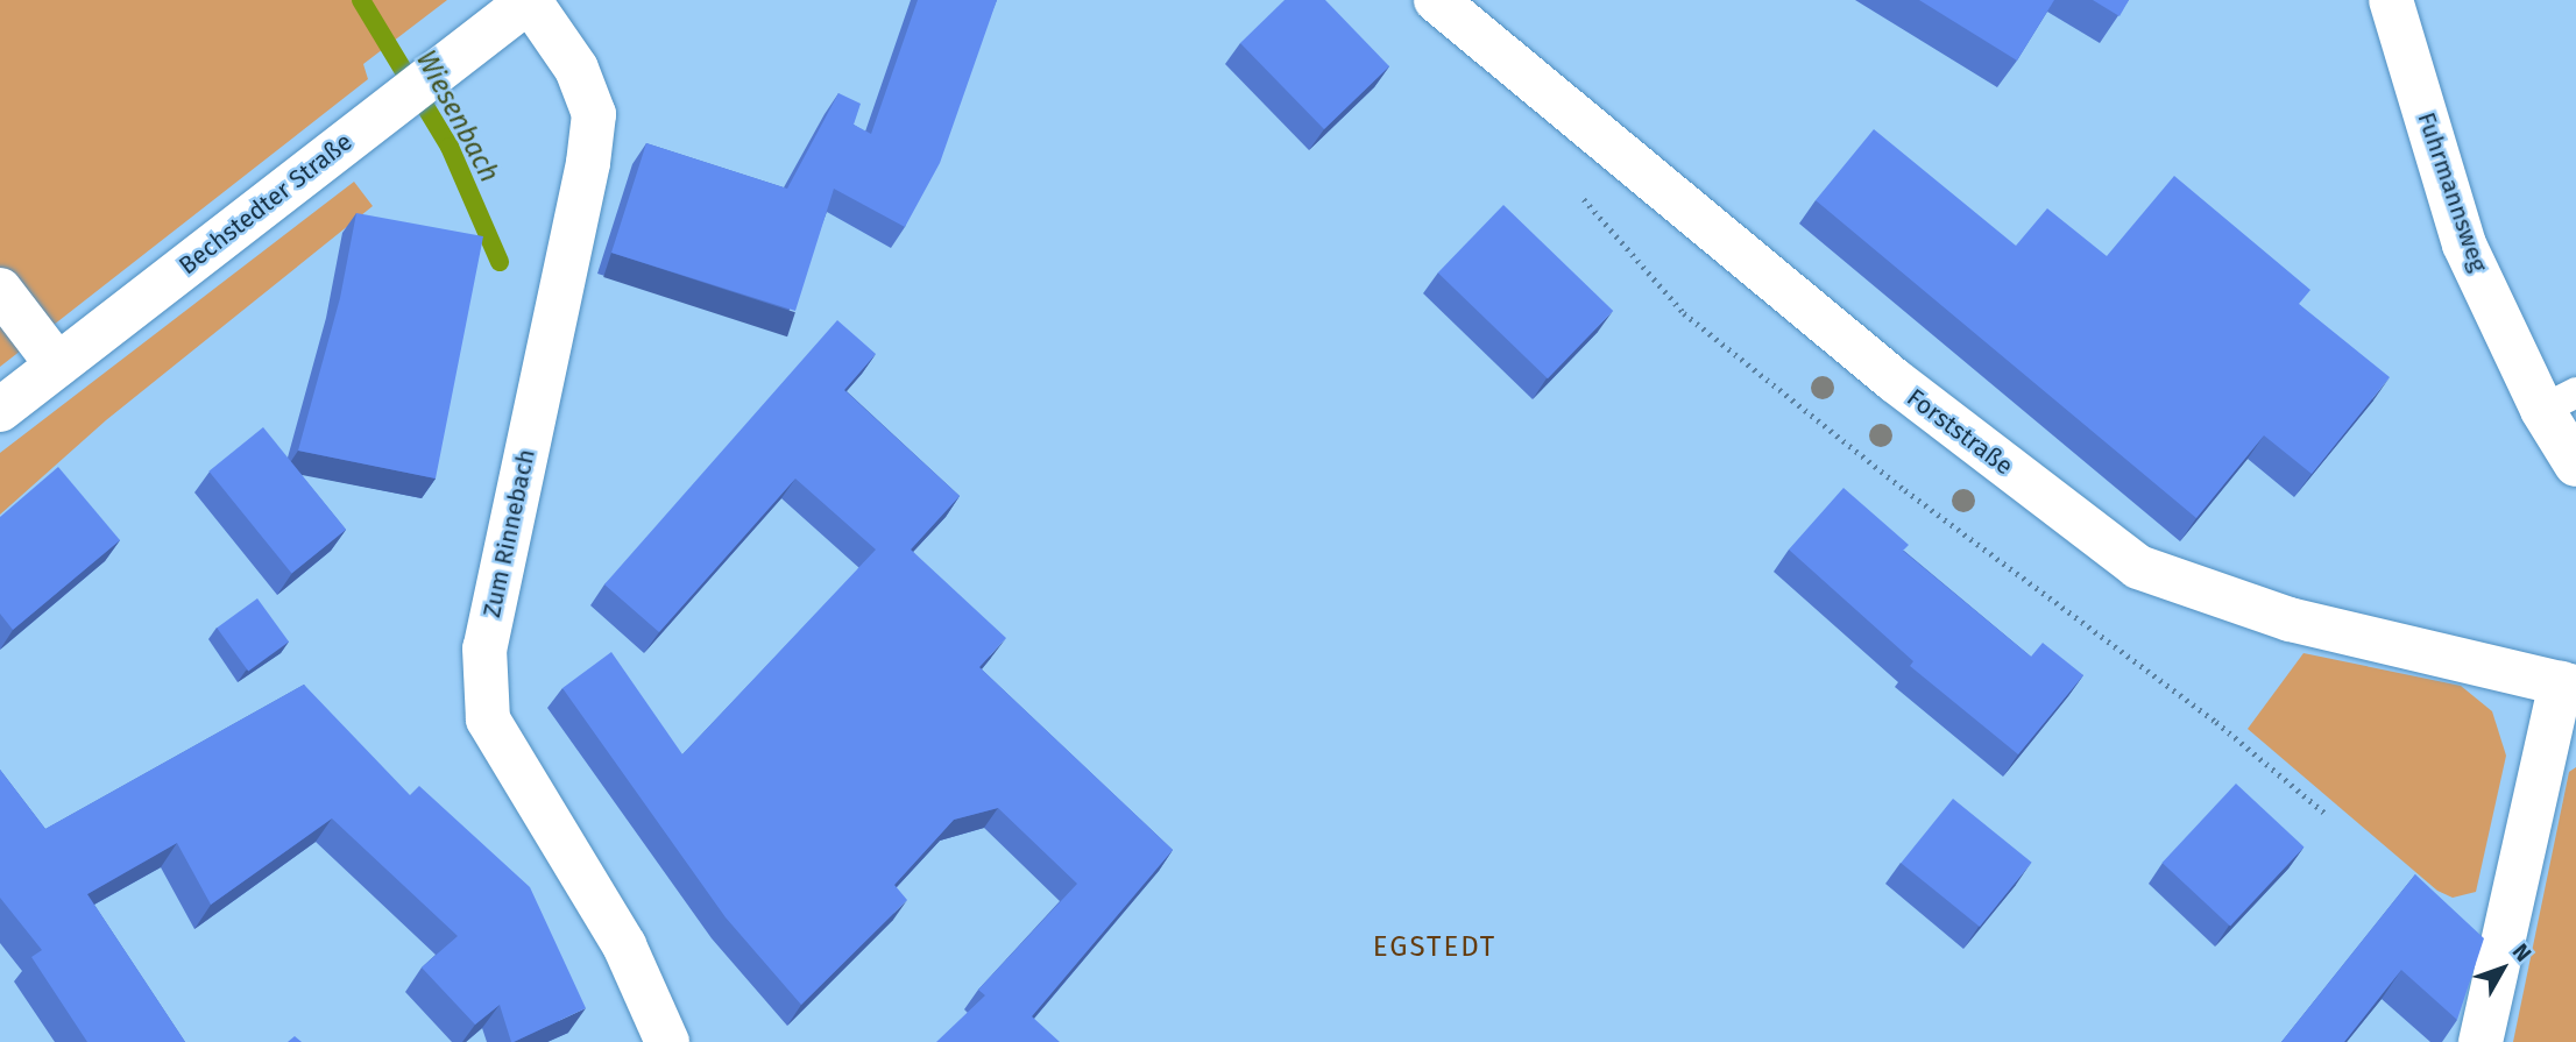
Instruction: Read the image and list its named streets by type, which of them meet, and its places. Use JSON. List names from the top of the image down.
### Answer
{
  "streets": {
    "street": [
      "Fuhrmannsweg",
      "Bechstedter Straße",
      "Forststraße",
      "Zum Rinnebach"
    ]
  },
  "crossings": [
    ["Bechstedter Straße", "Zum Rinnebach"]
  ],
  "districts": ["EGSTEDT"],
  "water": ["Wiesenbach"],
  "north": "top right"
}
